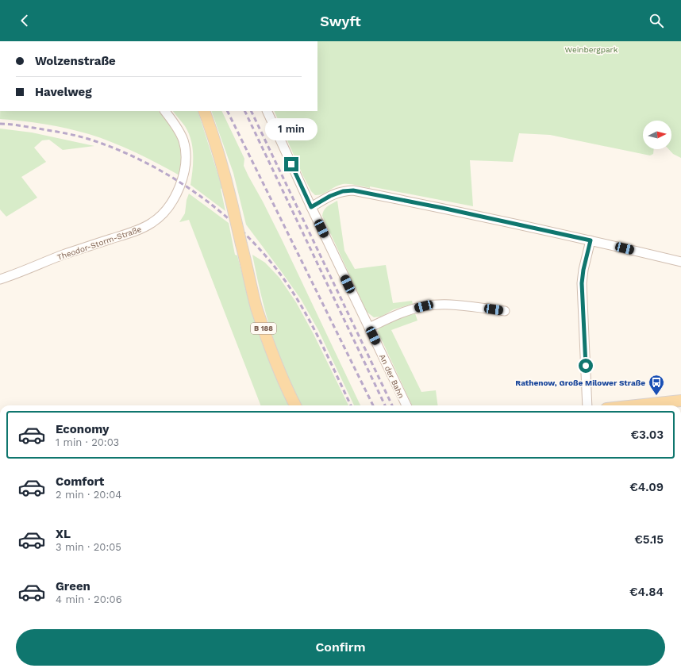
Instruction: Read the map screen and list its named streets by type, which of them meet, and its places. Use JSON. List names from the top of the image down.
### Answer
{
  "streets": {
    "main road": ["B 188"],
    "street": ["Theodor-Storm-Straße", "An der Bahn"]
  },
  "parks": ["Weinbergpark"],
  "places": {
    "bus stop": ["Rathenow, Große Milower Straße"]
  },
  "north": "right",
  "page": {
    "header": "Swyft",
    "banner": ["Wolzenstraße", "Havelweg"],
    "bubble": "1 min",
    "list": [
      {
        "name": "Economy",
        "note": "1 min · 20:03",
        "value": "€3.03"
      },
      {
        "name": "Comfort",
        "note": "2 min · 20:04",
        "value": "€4.09"
      },
      {
        "name": "XL",
        "note": "3 min · 20:05",
        "value": "€5.15"
      },
      {
        "name": "Green",
        "note": "4 min · 20:06",
        "value": "€4.84"
      }
    ],
    "buttons": "Confirm"
  }
}
